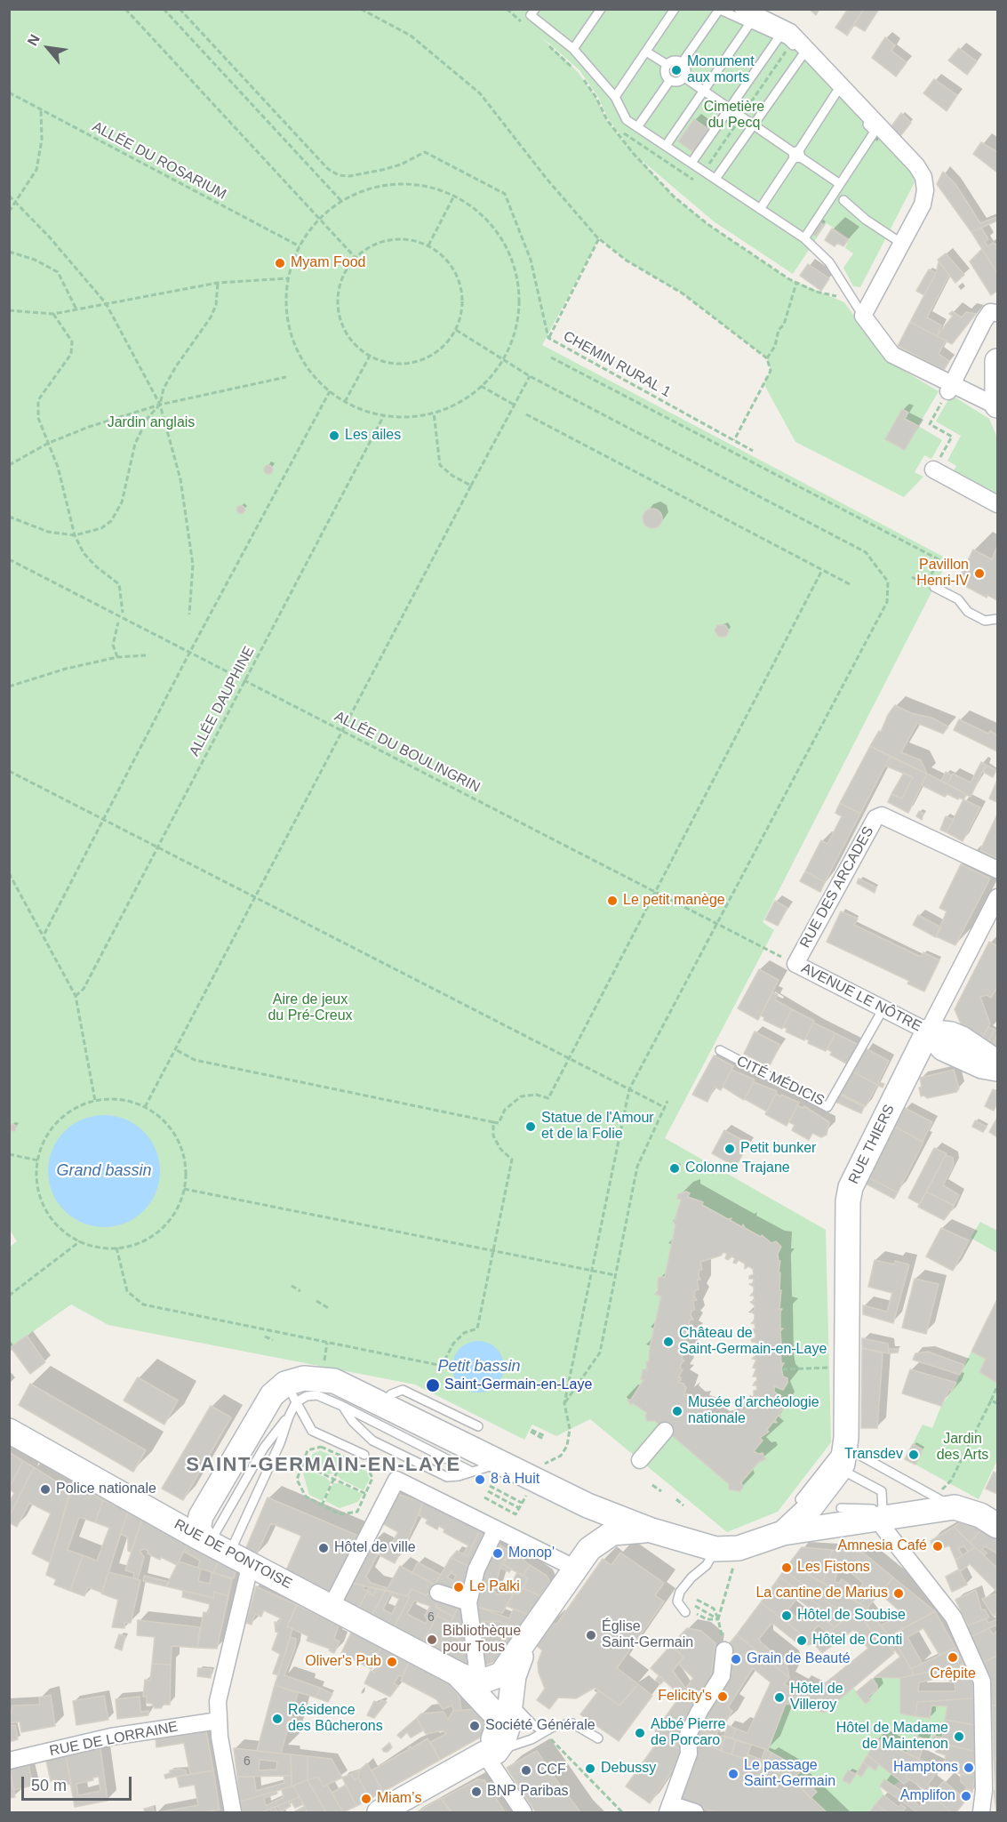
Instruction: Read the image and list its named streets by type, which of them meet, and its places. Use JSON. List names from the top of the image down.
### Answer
{
  "streets": {
    "main road": ["RUE THIERS", "RUE DE PONTOISE"],
    "street": ["RUE DES ARCADES", "AVENUE LE NÔTRE", "RUE DE LORRAINE"],
    "lane": ["CITÉ MÉDICIS"],
    "path": [
      "ALLÉE DU ROSARIUM",
      "CHEMIN RURAL 1",
      "ALLÉE DAUPHINE",
      "ALLÉE DU BOULINGRIN"
    ]
  },
  "crossings": [
    ["ALLÉE DAUPHINE", "ALLÉE DU BOULINGRIN"],
    ["ALLÉE DU BOULINGRIN", "RUE DES ARCADES"],
    ["ALLÉE DU BOULINGRIN", "AVENUE LE NÔTRE"],
    ["RUE DES ARCADES", "AVENUE LE NÔTRE"],
    ["AVENUE LE NÔTRE", "CITÉ MÉDICIS"],
    ["AVENUE LE NÔTRE", "RUE THIERS"]
  ],
  "districts": ["SAINT-GERMAIN-EN-LAYE"],
  "water": ["Grand bassin", "Petit bassin"],
  "parks": [
    "Cimetière du Pecq",
    "Jardin anglais",
    "Aire de jeux du Pré-Creux",
    "Jardin des Arts"
  ],
  "places": [
    "Monument aux morts",
    "Myam Food",
    "Les ailes",
    "Pavillon Henri-IV",
    "Le petit manège",
    "Statue de l'Amour et de la Folie",
    "Petit bunker",
    "Colonne Trajane",
    "Château de Saint-Germain-en-Laye",
    "Saint-Germain-en-Laye",
    "Musée d’archéologie nationale",
    "Transdev",
    "8 à Huit",
    "Police nationale",
    "Amnesia Café",
    "Hôtel de ville",
    "Monop'",
    "Les Fistons",
    "Le Palki",
    "La cantine de Marius",
    "Hôtel de Soubise",
    "Église Saint-Germain",
    "Bibliothèque pour Tous",
    "Hôtel de Conti",
    "Crêpite",
    "Grain de Beauté",
    "Oliver's Pub",
    "Felicity's",
    "Hôtel de Villeroy",
    "Résidence des Bûcherons",
    "Société Générale",
    "Abbé Pierre de Porcaro",
    "Hôtel de Madame de Maintenon",
    "Hamptons",
    "Debussy",
    "CCF",
    "Le passage Saint-Germain",
    "BNP Paribas",
    "Amplifon",
    "Miam’s"
  ],
  "house_numbers": ["6", "6"],
  "scale_bar": "50 m",
  "north": "top left"
}
